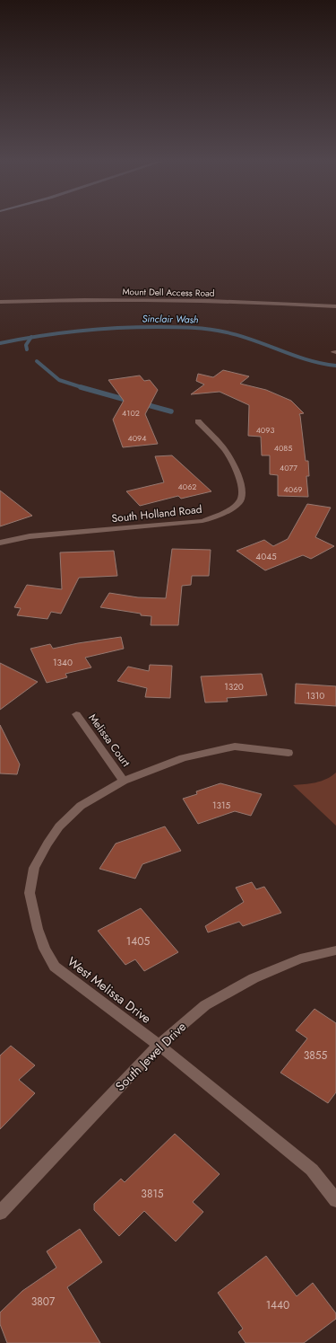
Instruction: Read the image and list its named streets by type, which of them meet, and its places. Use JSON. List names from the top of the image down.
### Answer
{
  "streets": {
    "street": [
      "Mount Dell Access Road",
      "South Holland Road",
      "Melissa Court",
      "West Melissa Drive",
      "South Jewel Drive"
    ]
  },
  "crossings": [
    ["Melissa Court", "West Melissa Drive"],
    ["West Melissa Drive", "South Jewel Drive"]
  ],
  "water": ["Sinclair Wash"],
  "house_numbers": [
    "4102",
    "4093",
    "4094",
    "4085",
    "4077",
    "4062",
    "4069",
    "4045",
    "1340",
    "1320",
    "1310",
    "1315",
    "1405",
    "3855",
    "3815",
    "3807",
    "1440"
  ]
}
